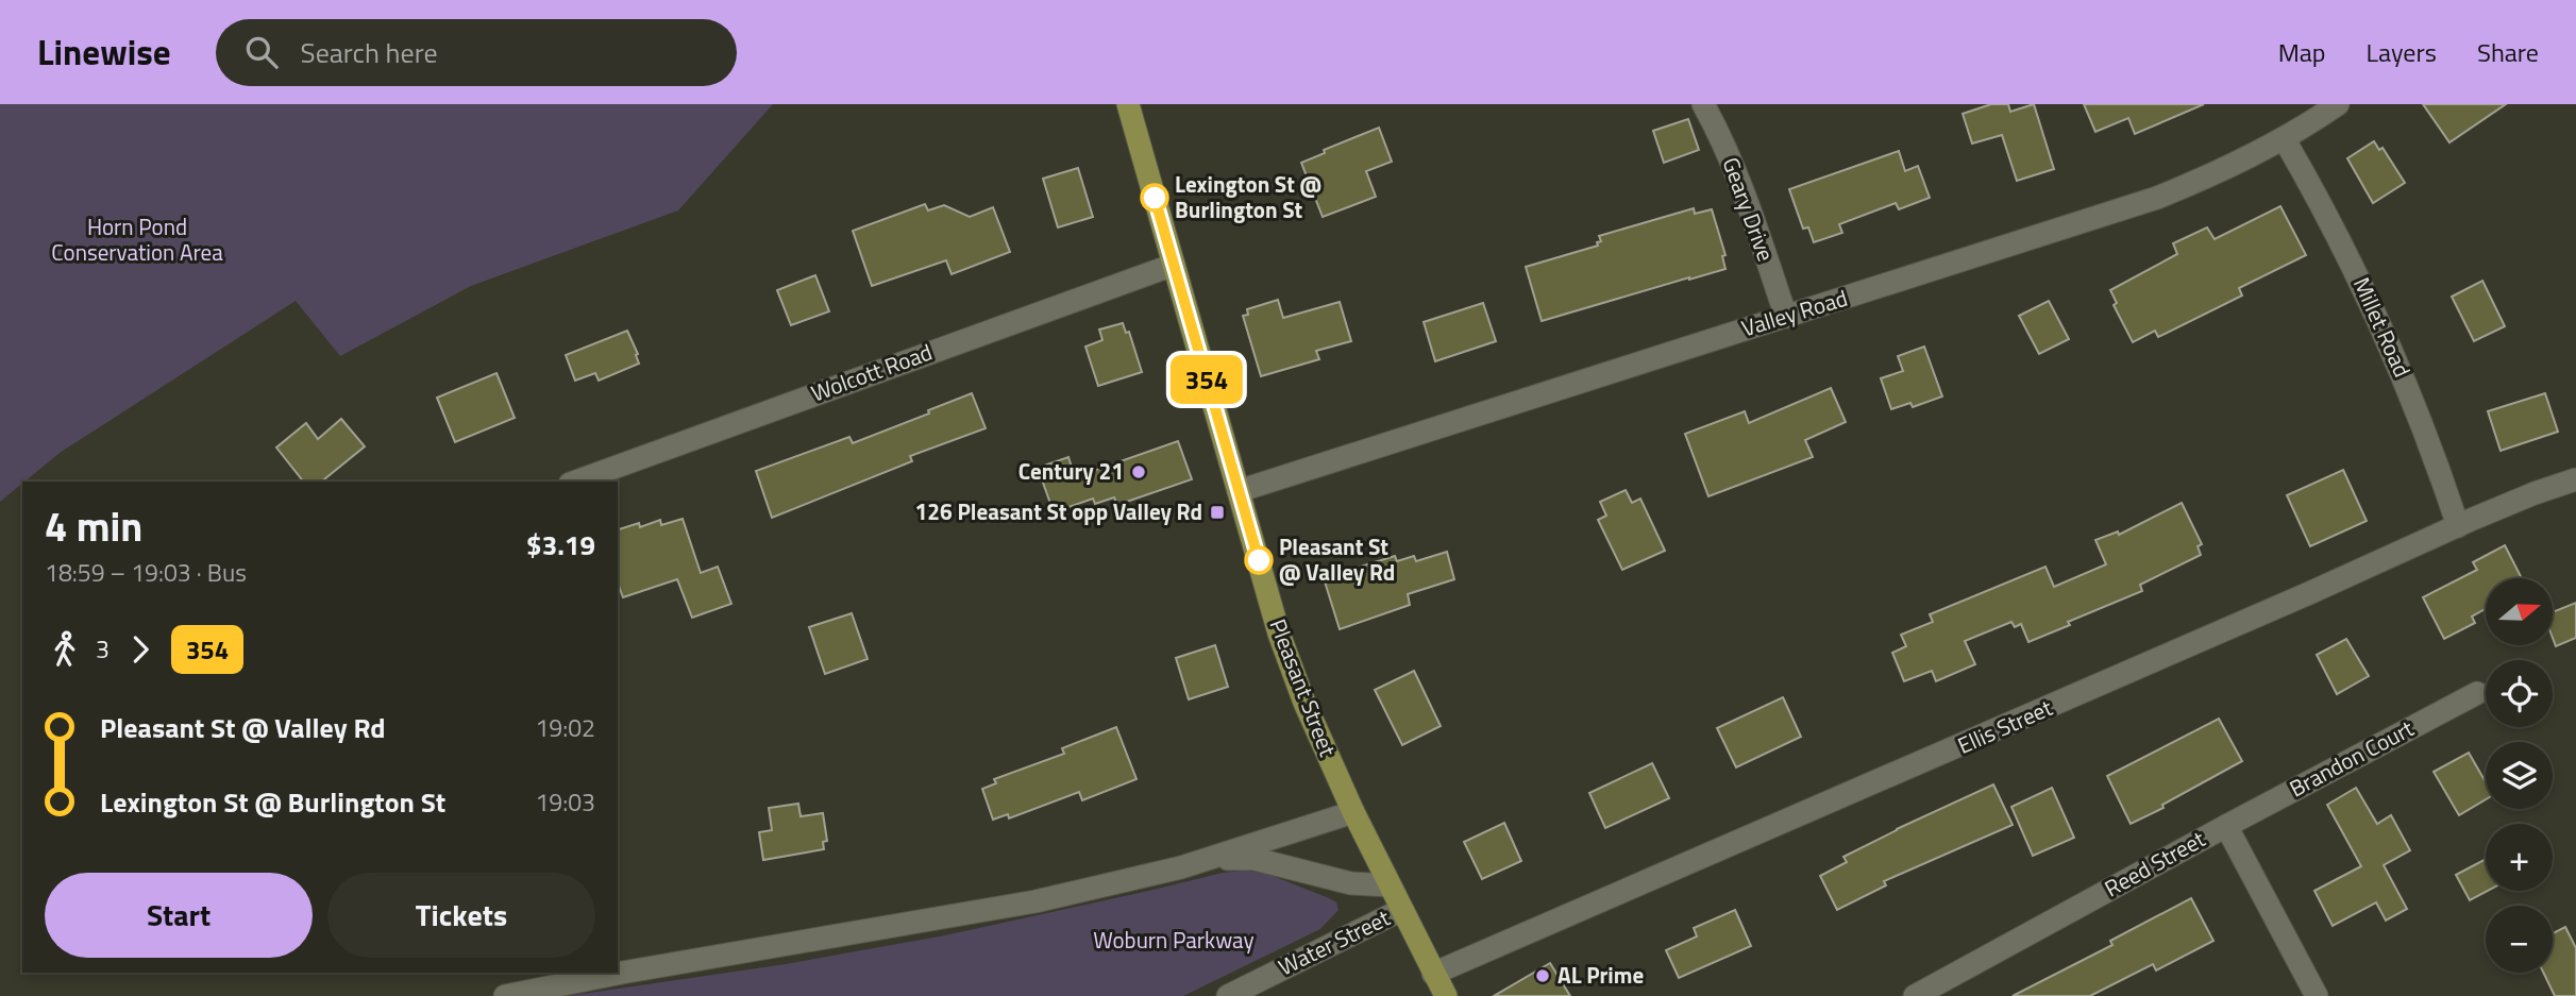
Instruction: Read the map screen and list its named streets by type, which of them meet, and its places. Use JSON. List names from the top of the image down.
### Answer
{
  "streets": {
    "main road": ["Pleasant Street"],
    "street": [
      "Geary Drive",
      "Valley Road",
      "Millet Road",
      "Wolcott Road",
      "Ellis Street",
      "Brandon Court",
      "Reed Street",
      "Water Street"
    ]
  },
  "crossings": [
    ["Geary Drive", "Valley Road"],
    ["Valley Road", "Millet Road"],
    ["Valley Road", "Pleasant Street"],
    ["Millet Road", "Ellis Street"],
    ["Wolcott Road", "Pleasant Street"],
    ["Pleasant Street", "Ellis Street"],
    ["Pleasant Street", "Water Street"],
    ["Brandon Court", "Reed Street"]
  ],
  "parks": ["Horn Pond Conservation Area", "Woburn Parkway"],
  "places": {
    "other": [
      "Lexington St @ Burlington St",
      "Century 21",
      "Pleasant St @ Valley Rd",
      "AL Prime"
    ],
    "transit": ["126 Pleasant St opp Valley Rd"]
  },
  "lines": ["bus line 354"],
  "north": "right",
  "page": {
    "header": "Linewise",
    "search": "Search here",
    "nav": ["Map", "Layers", "Share"],
    "on_map": "354",
    "heading": ["4 min", "18:59 – 19:03 · Bus", "$3.19"],
    "map_buttons": ["+", "−"],
    "legs": ["3", "354"],
    "list": [
      {
        "name": "Pleasant St @ Valley Rd",
        "value": "19:02"
      },
      {
        "name": "Lexington St @ Burlington St",
        "value": "19:03"
      }
    ],
    "buttons": ["Start", "Tickets"]
  }
}
